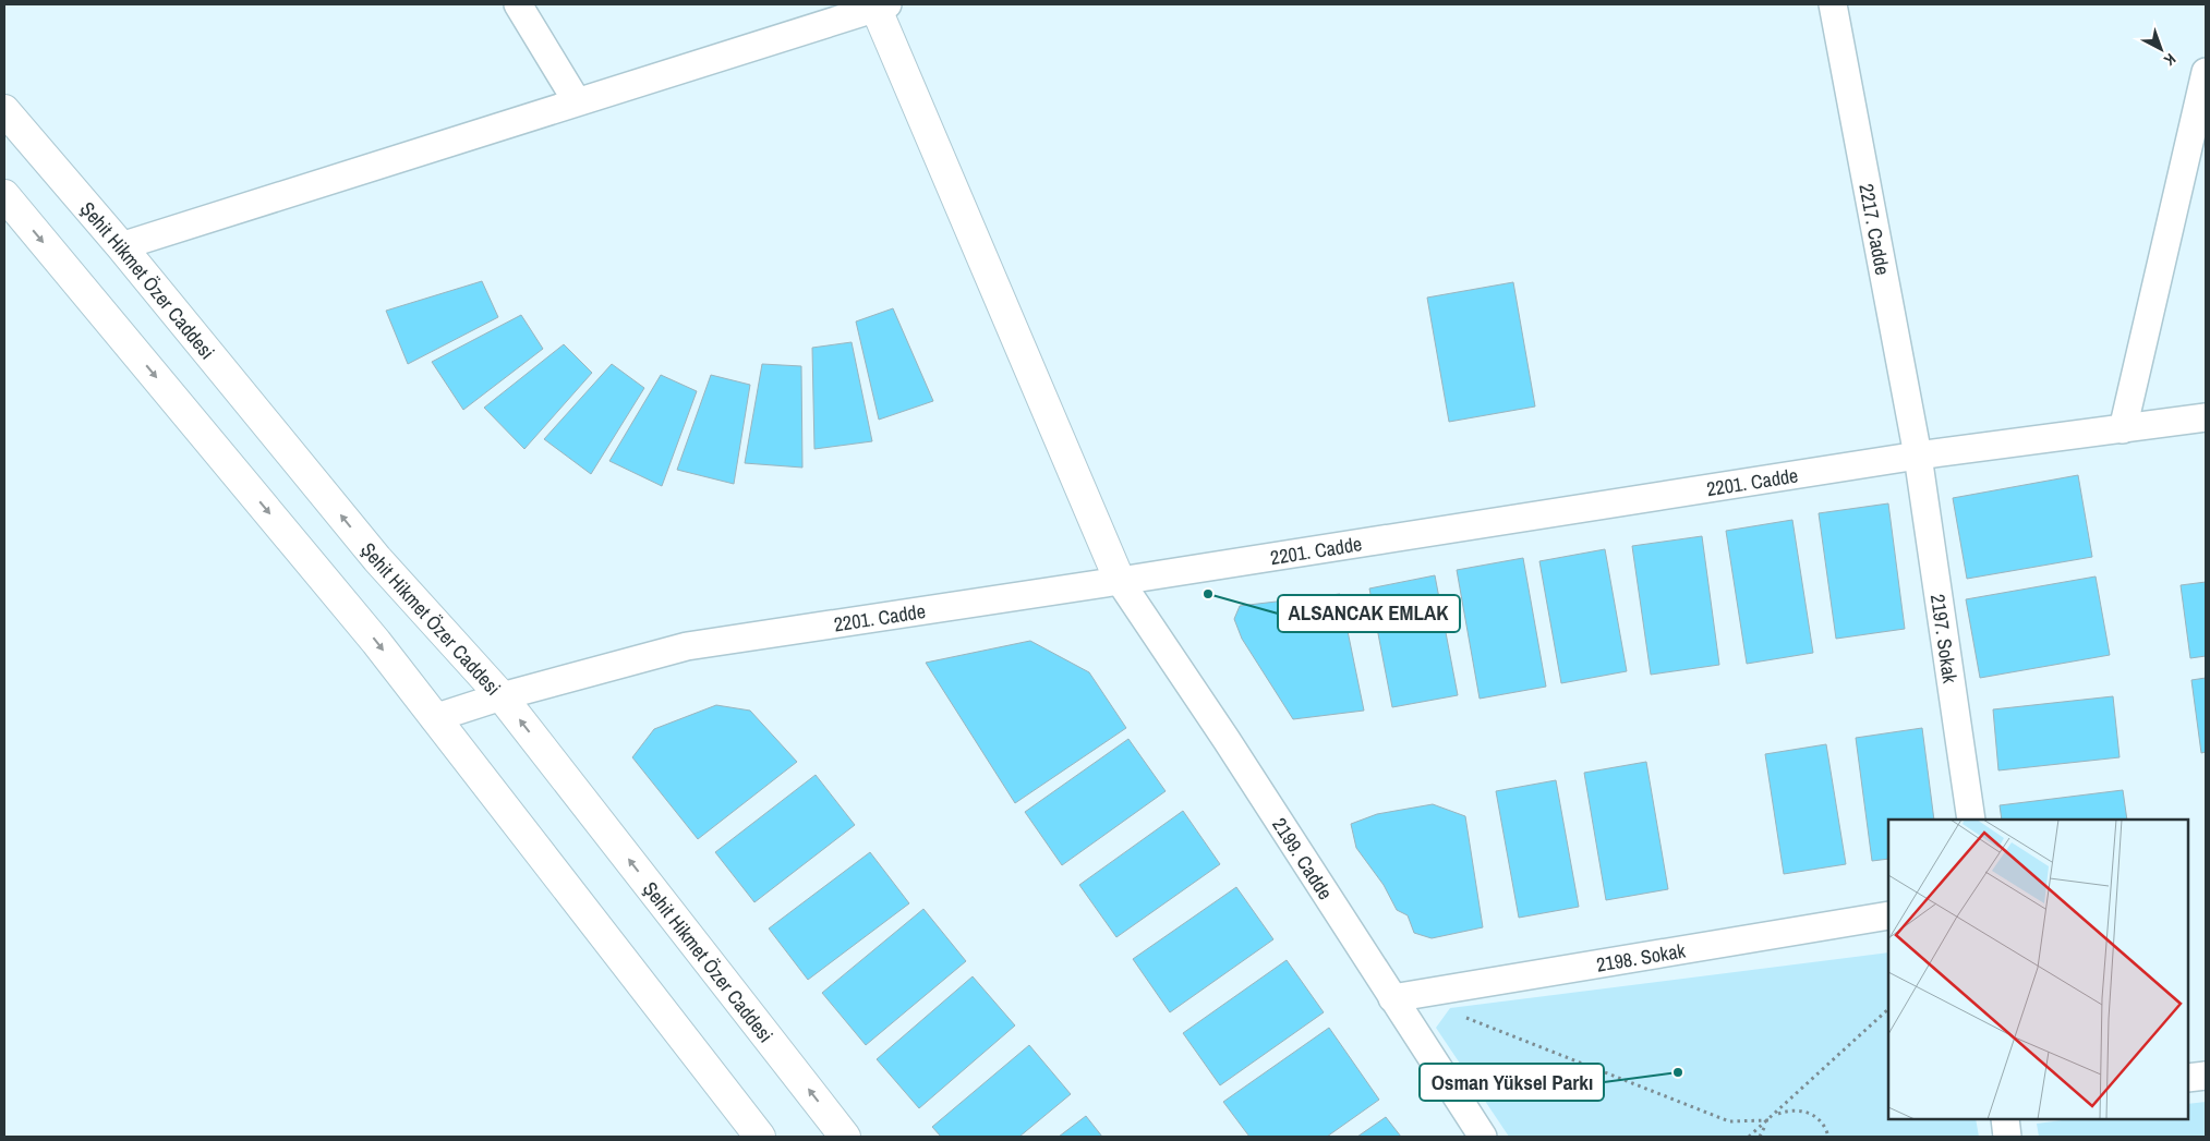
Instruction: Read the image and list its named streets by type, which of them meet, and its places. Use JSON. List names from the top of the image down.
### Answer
{
  "streets": {
    "main road": ["Şehit Hikmet Özer Caddesi"],
    "street": [
      "2217. Cadde",
      "2201. Cadde",
      "2197. Sokak",
      "2199. Cadde",
      "2198. Sokak"
    ]
  },
  "crossings": [
    ["2217. Cadde", "2201. Cadde"],
    ["2217. Cadde", "2197. Sokak"],
    ["Şehit Hikmet Özer Caddesi", "2201. Cadde"],
    ["2201. Cadde", "2197. Sokak"],
    ["2201. Cadde", "2199. Cadde"],
    ["2199. Cadde", "2198. Sokak"]
  ],
  "places": ["ALSANCAK EMLAK", "Osman Yüksel Parkı"],
  "north": "bottom right"
}
